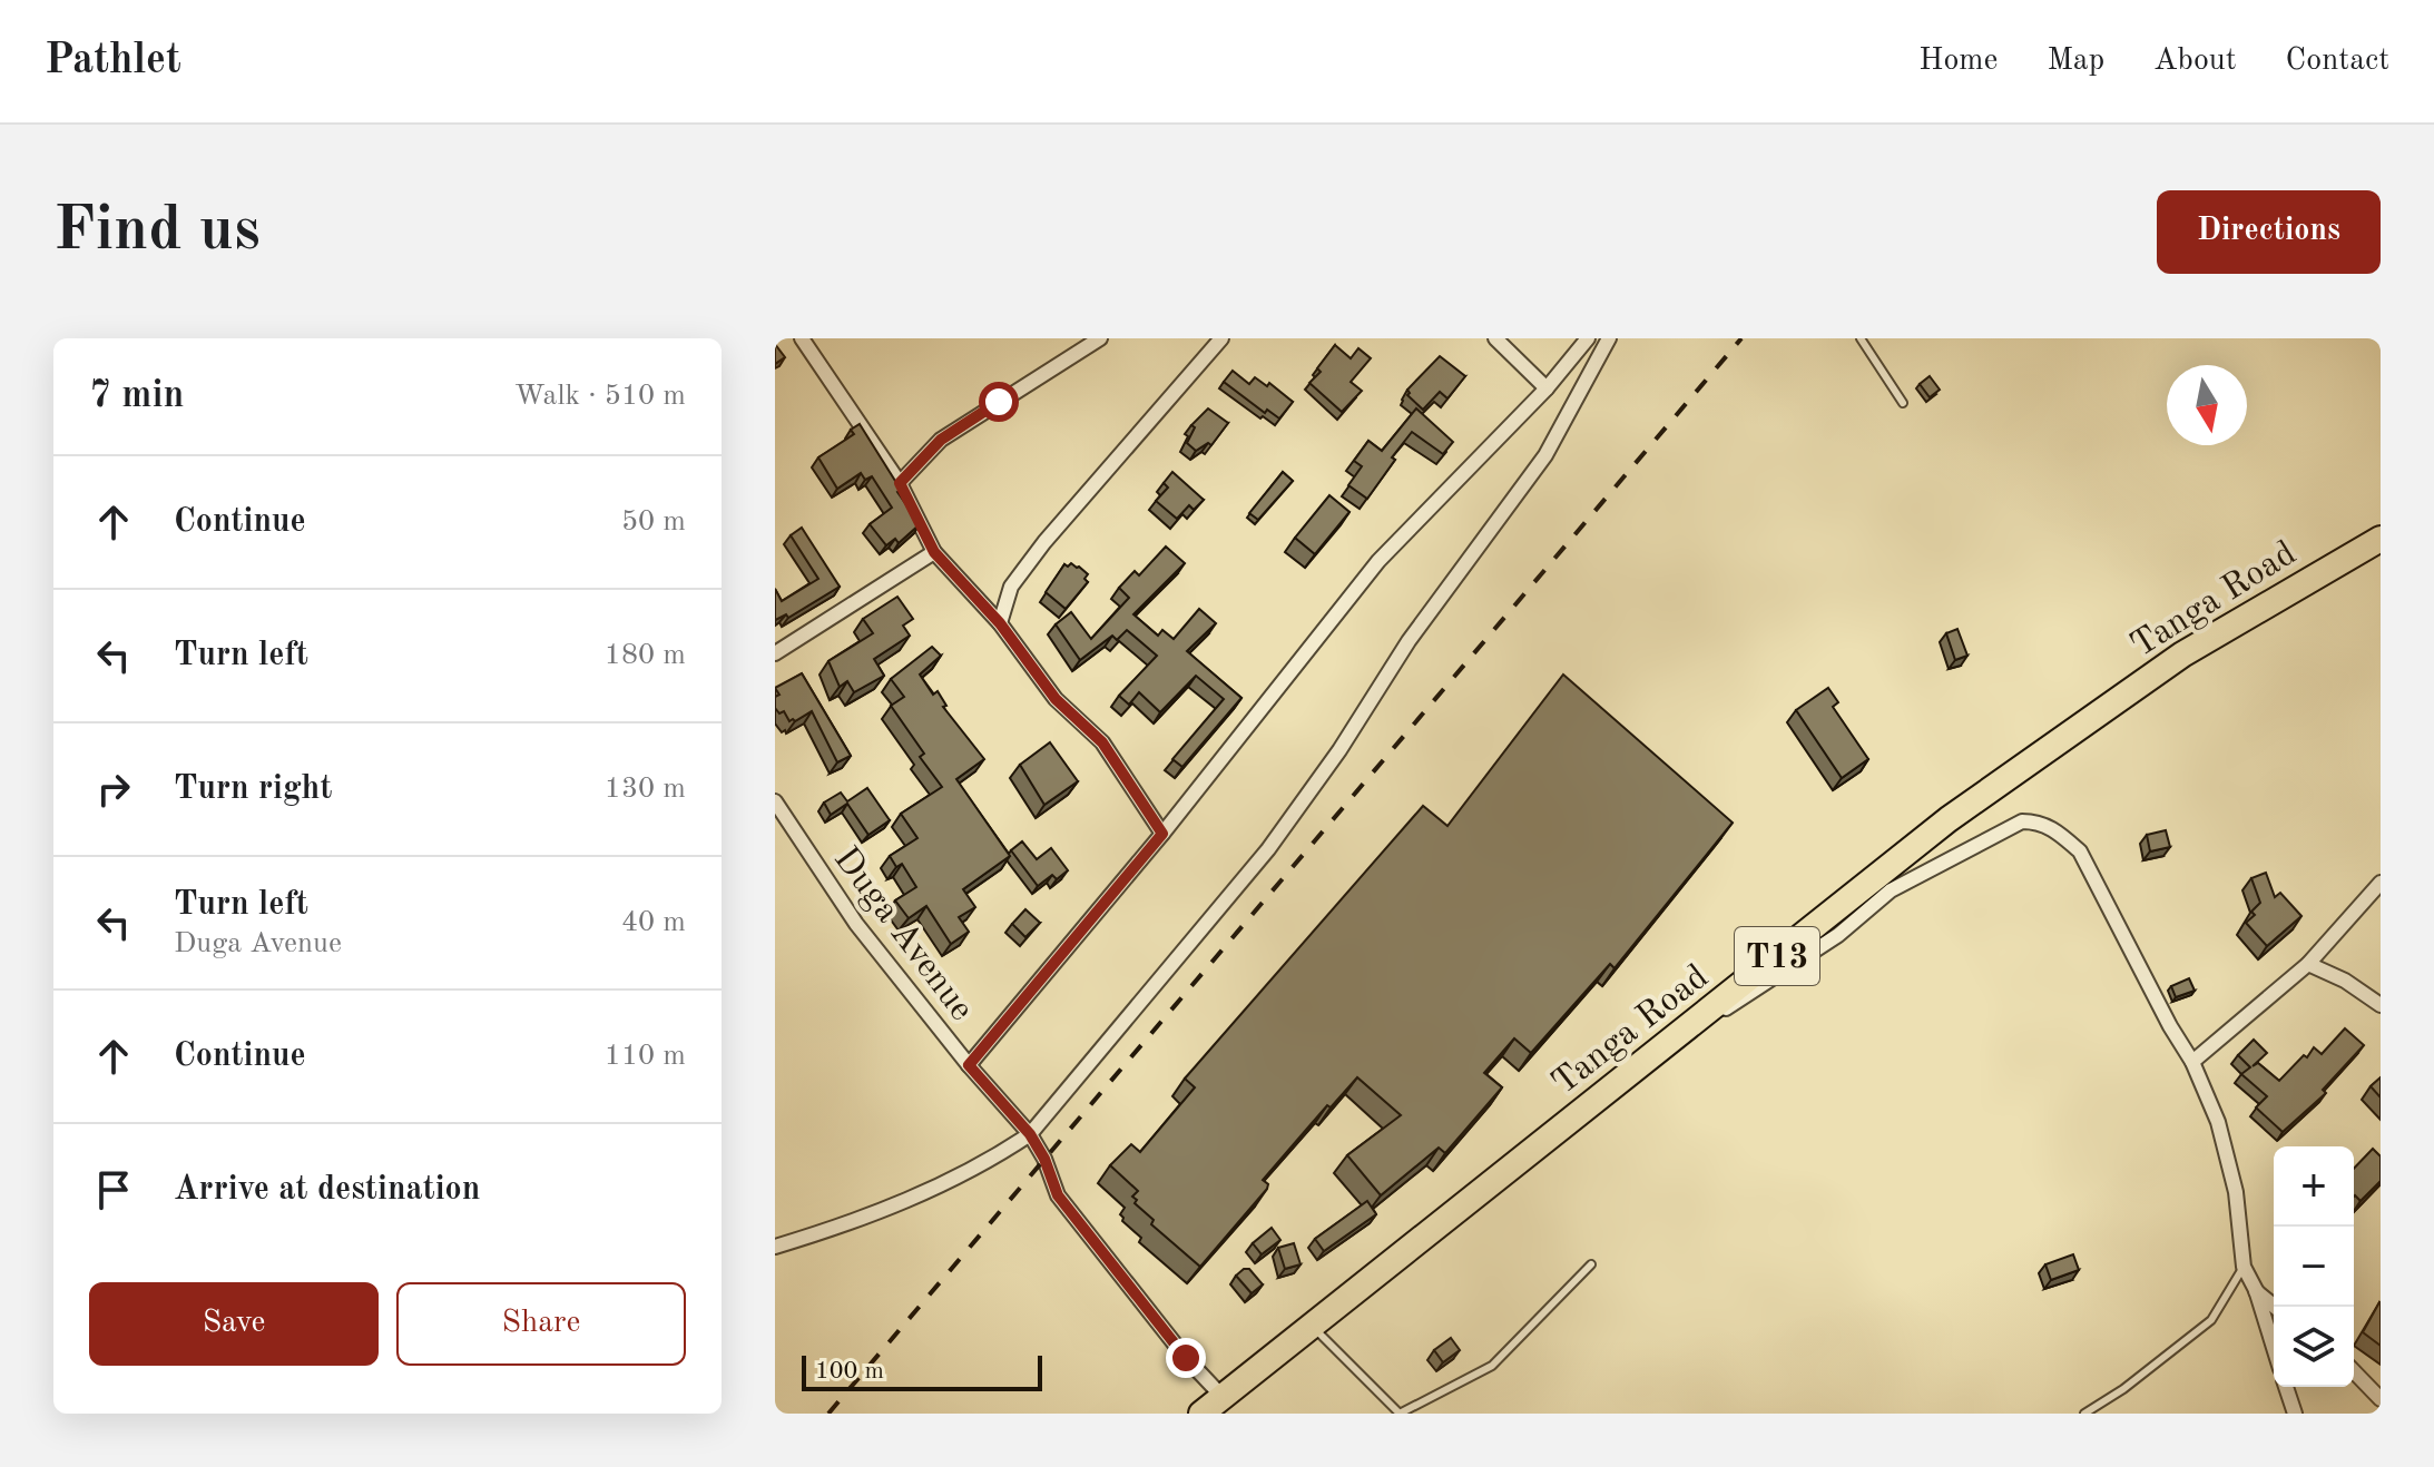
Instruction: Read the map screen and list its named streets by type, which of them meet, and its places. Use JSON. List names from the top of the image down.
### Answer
{
  "streets": {
    "highway": ["Tanga Road", "T13"],
    "street": ["Duga Avenue"]
  },
  "crossings": [
    ["Tanga Road", "Duga Avenue"]
  ],
  "scale_bar": "100 m",
  "north": "bottom",
  "page": {
    "header": "Pathlet",
    "nav": [
      "Home",
      "Map",
      "About",
      "Contact"
    ],
    "buttons": [
      "Directions",
      ["Save", "Share"]
    ],
    "title": "Find us",
    "heading": ["7 min", "Walk · 510 m"],
    "list": [
      ["Continue", "50 m"],
      ["Turn left", "180 m"],
      ["Turn right", "130 m"],
      ["Turn left", "Duga Avenue", "40 m"],
      ["Continue", "110 m"],
      "Arrive at destination"
    ],
    "map_buttons": ["+", "−"],
    "scale": "100 m"
  }
}
